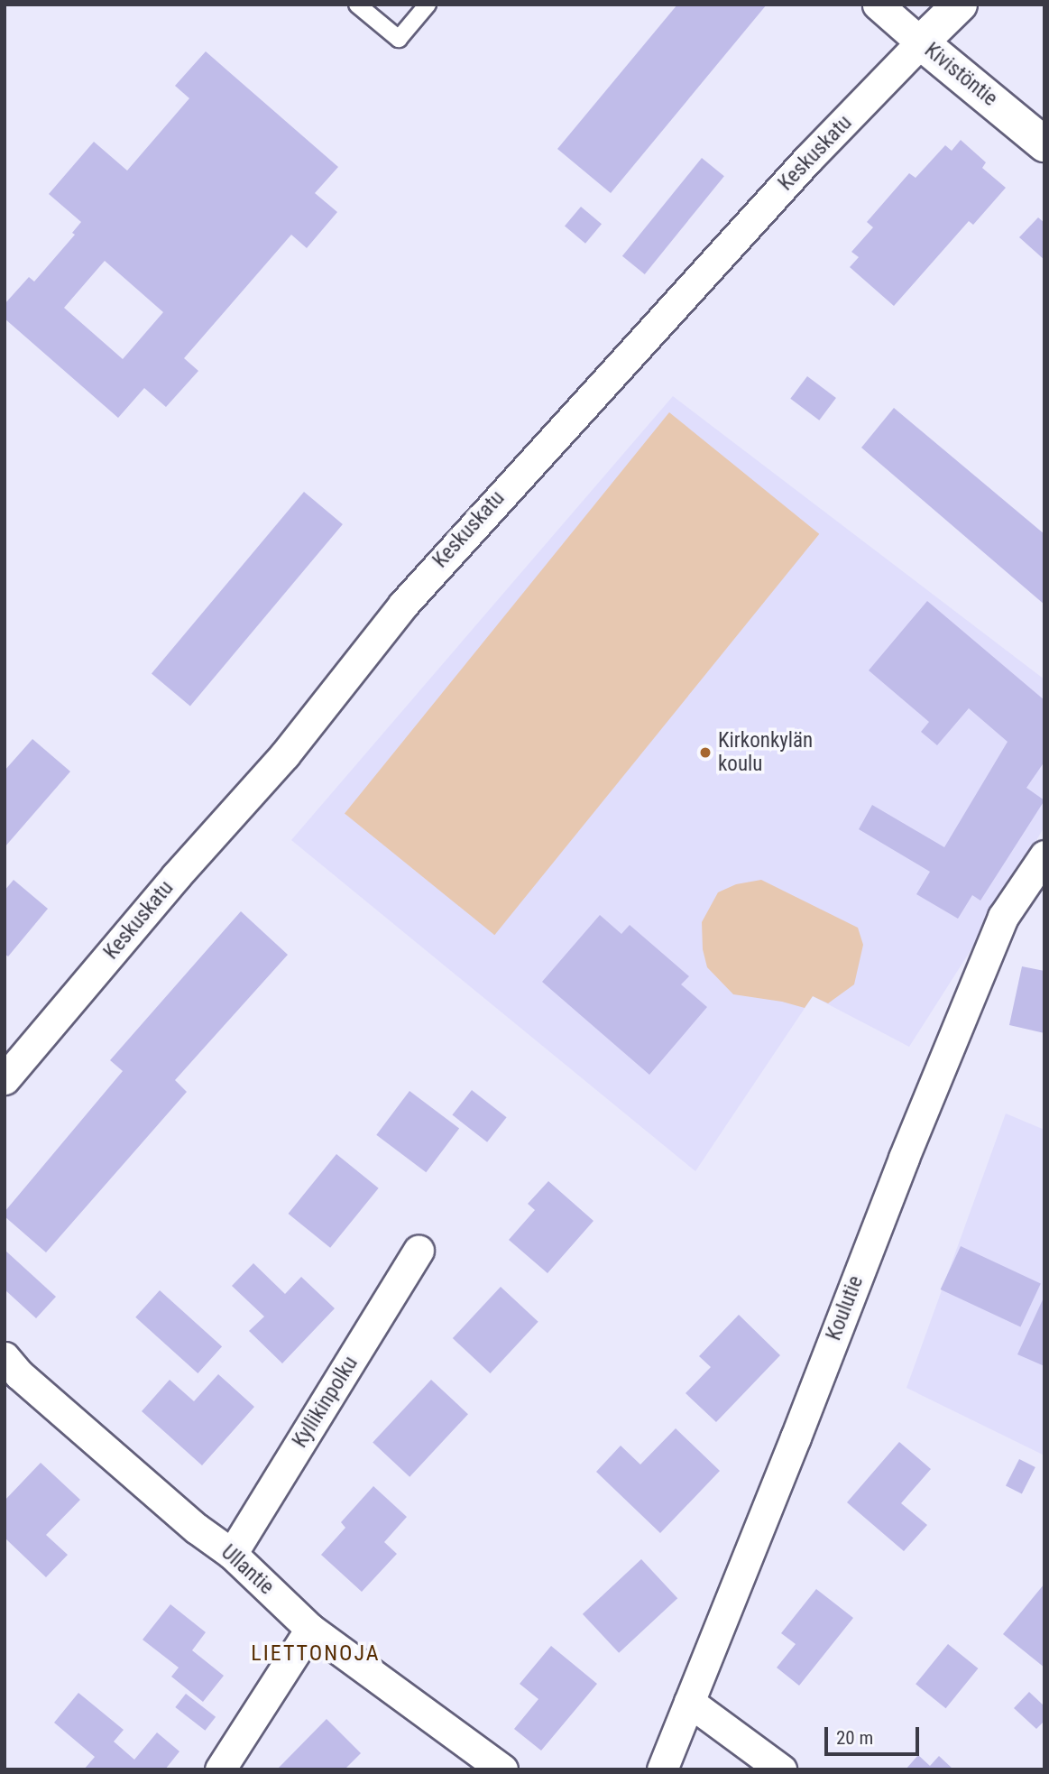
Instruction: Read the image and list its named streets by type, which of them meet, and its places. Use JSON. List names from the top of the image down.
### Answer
{
  "streets": {
    "main road": ["Kivistöntie", "Keskuskatu"],
    "street": ["Koulutie", "Kyllikinpolku", "Ullantie"]
  },
  "crossings": [
    ["Kivistöntie", "Keskuskatu"],
    ["Kyllikinpolku", "Ullantie"]
  ],
  "districts": ["LIETTONOJA"],
  "places": ["Kirkonkylän koulu"],
  "scale_bar": "20 m"
}
